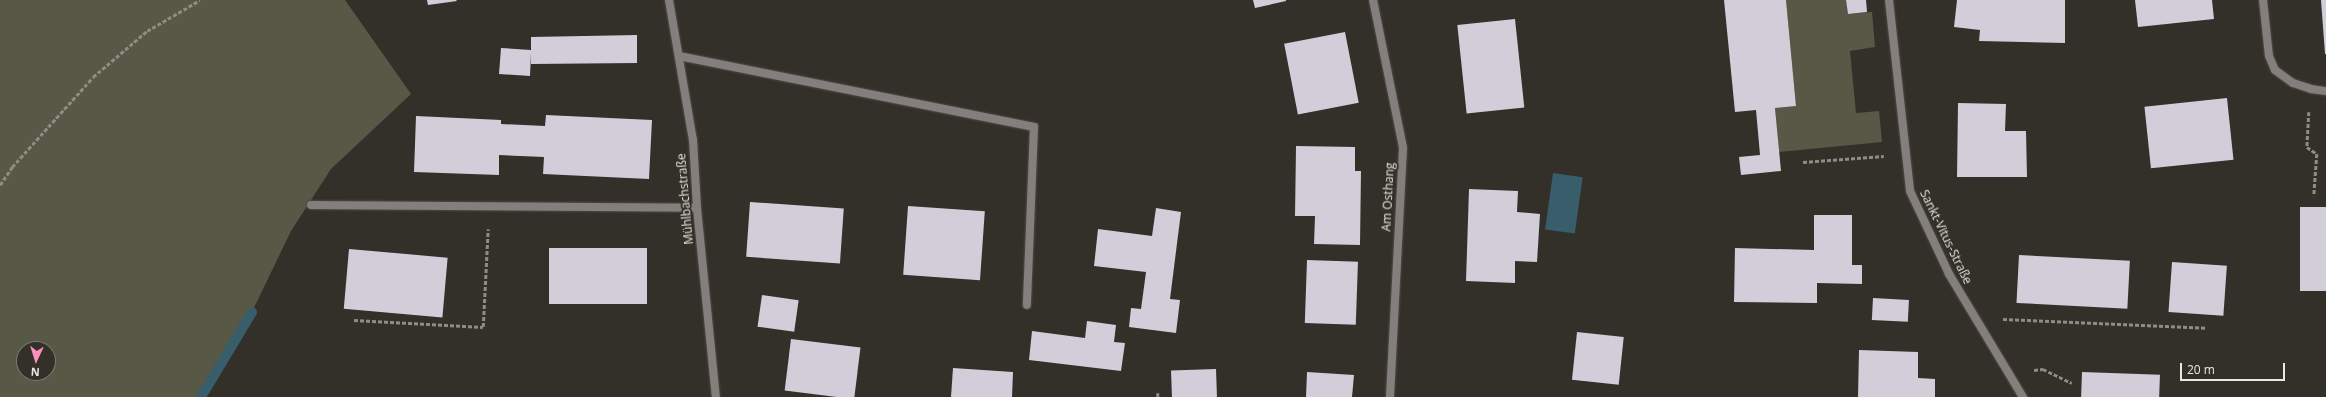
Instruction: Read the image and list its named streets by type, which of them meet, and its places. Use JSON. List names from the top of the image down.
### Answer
{
  "streets": {
    "street": ["Am Osthang", "Mühlbachstraße", "Sankt-Vitus-Straße"]
  },
  "scale_bar": "20 m",
  "north": "bottom"
}
